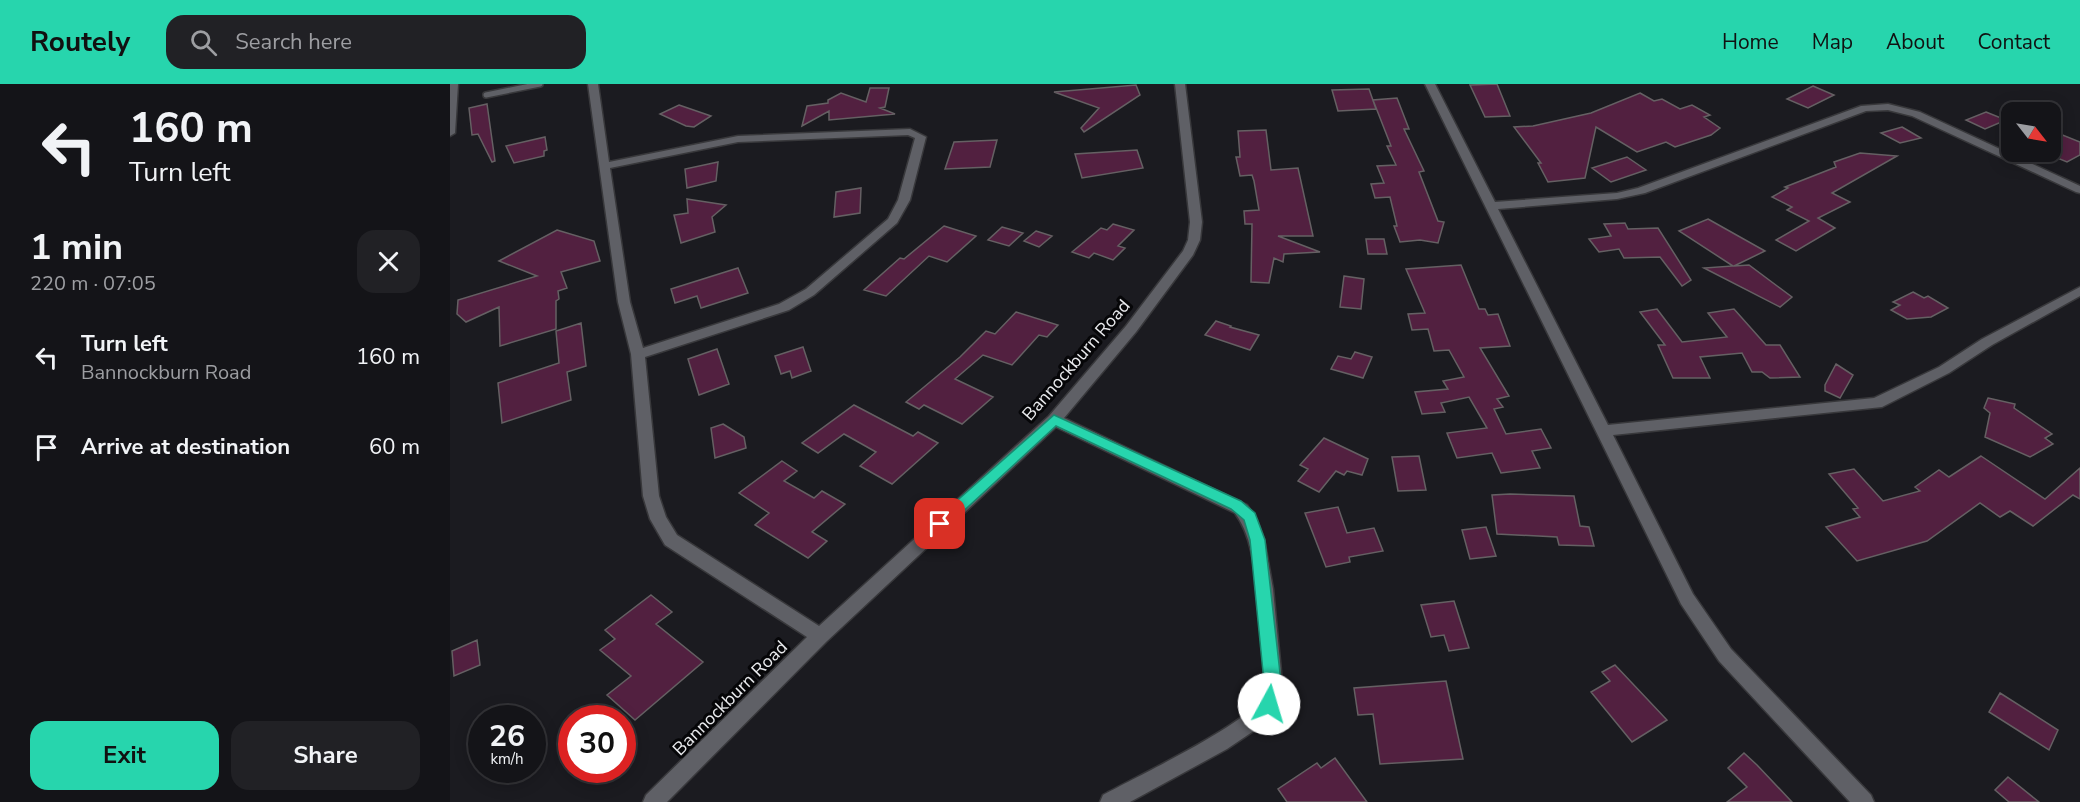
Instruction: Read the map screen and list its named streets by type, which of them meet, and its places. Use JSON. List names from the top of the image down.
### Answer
{
  "streets": {
    "street": ["Bannockburn Road"]
  },
  "north": "bottom right",
  "page": {
    "header": "Routely",
    "search": "Search here",
    "nav": [
      "Home",
      "Map",
      "About",
      "Contact"
    ],
    "turn": ["160 m", "Turn left"],
    "heading": ["1 min", "220 m · 07:05"],
    "list": [
      {
        "name": "Turn left",
        "note": "Bannockburn Road",
        "value": "160 m"
      },
      {
        "name": "Arrive at destination",
        "value": "60 m"
      }
    ],
    "speed": "26 km/h",
    "limit": "30",
    "buttons": ["Exit", "Share"]
  }
}
